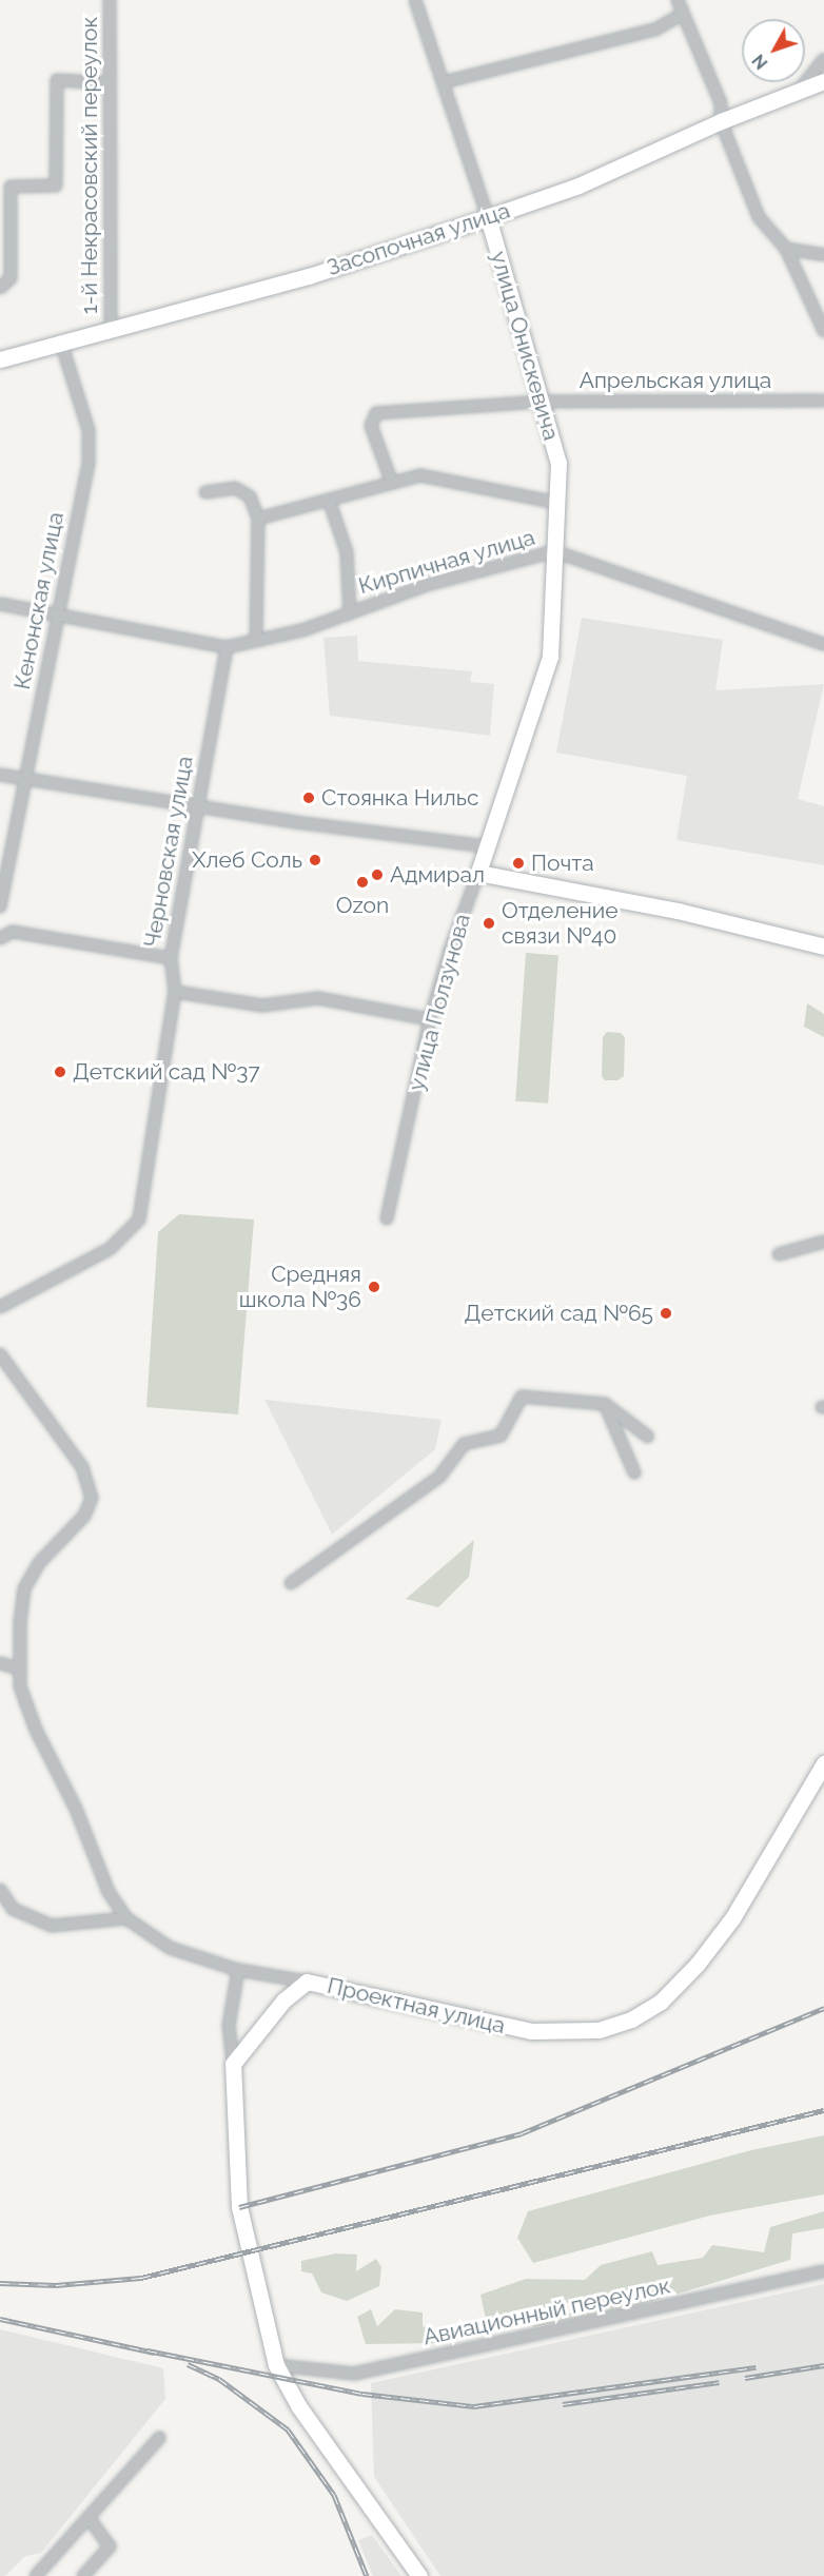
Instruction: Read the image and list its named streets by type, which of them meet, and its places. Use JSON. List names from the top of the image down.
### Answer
{
  "streets": {
    "street": [
      "1-й Некрасовский переулок",
      "Засопочная улица",
      "улица Онискевича",
      "Апрельская улица",
      "Кирпичная улица",
      "Кенонская улица",
      "Черновская улица",
      "улица Ползунова",
      "Проектная улица",
      "Авиационный переулок"
    ]
  },
  "crossings": [
    ["1-й Некрасовский переулок", "Засопочная улица"],
    ["Засопочная улица", "улица Онискевича"],
    ["Засопочная улица", "Кенонская улица"],
    ["улица Онискевича", "Апрельская улица"],
    ["улица Онискевича", "Кирпичная улица"],
    ["улица Онискевича", "улица Ползунова"],
    ["Кирпичная улица", "Кенонская улица"],
    ["Кирпичная улица", "Черновская улица"]
  ],
  "places": [
    "Стоянка Нильс",
    "Хлеб Соль",
    "Почта",
    "Адмирал",
    "Ozon",
    "Отделение связи №40",
    "Детский сад №37",
    "Средняя школа №36",
    "Детский сад №65"
  ],
  "north": "bottom left"
}
